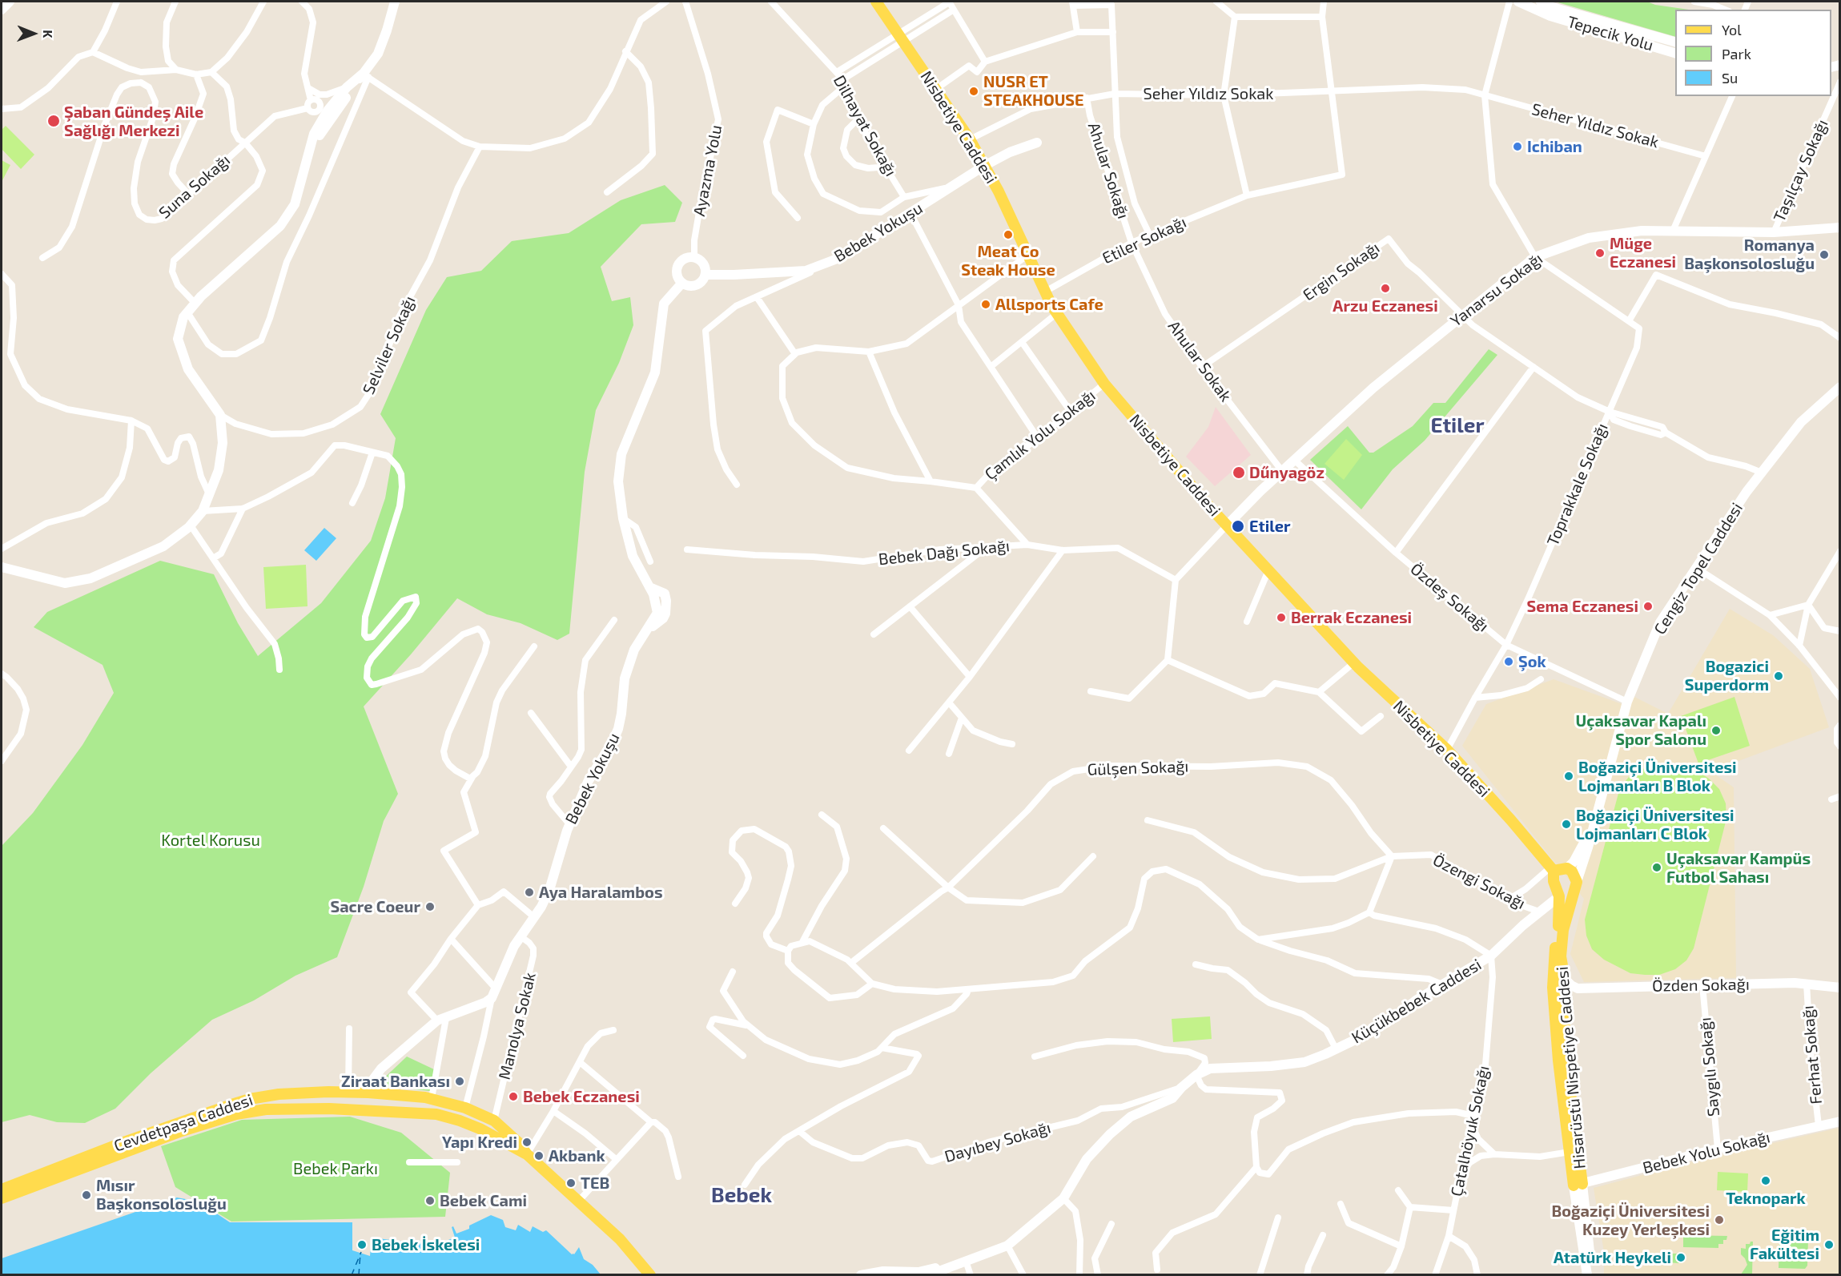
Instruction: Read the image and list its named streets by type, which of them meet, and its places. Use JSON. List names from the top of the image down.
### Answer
{
  "streets": {
    "main road": ["Nisbetiye Caddesi", "Hisarüstü Nispetiye Caddesi", "Cevdetpaşa Caddesi"],
    "street": [
      "Tepecik Yolu",
      "Seher Yıldız Sokak",
      "Dilhayat Sokağı",
      "Ayazma Yolu",
      "Ahular Sokağı",
      "Taşılçay Sokağı",
      "Suna Sokağı",
      "Bebek Yokuşu",
      "Etiler Sokağı",
      "Ergin Sokağı",
      "Yanarsu Sokağı",
      "Selviler Sokağı",
      "Ahular Sokak",
      "Çamlık Yolu Sokağı",
      "Toprakkale Sokağı",
      "Bebek Dağı Sokağı",
      "Cengiz Topel Caddesi",
      "Özdeş Sokağı",
      "Gülşen Sokağı",
      "Özengi Sokağı",
      "Özden Sokağı",
      "Küçükbebek Caddesi",
      "Manolya Sokak",
      "Ferhat Sokağı",
      "Saygılı Sokağı",
      "Çatalhöyuk Sokağı",
      "Dayıbey Sokağı",
      "Bebek Yolu Sokağı"
    ]
  },
  "crossings": [
    ["Seher Yıldız Sokak", "Nisbetiye Caddesi"],
    ["Seher Yıldız Sokak", "Ahular Sokağı"],
    ["Seher Yıldız Sokak", "Etiler Sokağı"],
    ["Nisbetiye Caddesi", "Bebek Yokuşu"],
    ["Nisbetiye Caddesi", "Etiler Sokağı"],
    ["Nisbetiye Caddesi", "Yanarsu Sokağı"],
    ["Nisbetiye Caddesi", "Çamlık Yolu Sokağı"],
    ["Nisbetiye Caddesi", "Toprakkale Sokağı"],
    ["Ayazma Yolu", "Bebek Yokuşu"],
    ["Ahular Sokağı", "Etiler Sokağı"],
    ["Ahular Sokağı", "Ahular Sokak"],
    ["Taşılçay Sokağı", "Yanarsu Sokağı"],
    ["Bebek Yokuşu", "Manolya Sokak"],
    ["Etiler Sokağı", "Ahular Sokak"],
    ["Ergin Sokağı", "Yanarsu Sokağı"],
    ["Ergin Sokağı", "Ahular Sokak"],
    ["Ergin Sokağı", "Toprakkale Sokağı"],
    ["Ergin Sokağı", "Cengiz Topel Caddesi"],
    ["Yanarsu Sokağı", "Ahular Sokak"],
    ["Yanarsu Sokağı", "Toprakkale Sokağı"],
    ["Yanarsu Sokağı", "Özdeş Sokağı"],
    ["Toprakkale Sokağı", "Özdeş Sokağı"],
    ["Cengiz Topel Caddesi", "Özdeş Sokağı"],
    ["Cengiz Topel Caddesi", "Hisarüstü Nispetiye Caddesi"],
    ["Gülşen Sokağı", "Özengi Sokağı"],
    ["Özengi Sokağı", "Küçükbebek Caddesi"],
    ["Özden Sokağı", "Ferhat Sokağı"],
    ["Özden Sokağı", "Saygılı Sokağı"],
    ["Özden Sokağı", "Hisarüstü Nispetiye Caddesi"],
    ["Küçükbebek Caddesi", "Çatalhöyuk Sokağı"],
    ["Küçükbebek Caddesi", "Dayıbey Sokağı"],
    ["Manolya Sokak", "Cevdetpaşa Caddesi"],
    ["Ferhat Sokağı", "Bebek Yolu Sokağı"],
    ["Saygılı Sokağı", "Bebek Yolu Sokağı"],
    ["Hisarüstü Nispetiye Caddesi", "Bebek Yolu Sokağı"]
  ],
  "districts": ["Etiler", "Bebek"],
  "parks": ["Kortel Korusu", "Bebek Parkı"],
  "places": [
    "NUSR ET STEAKHOUSE",
    "Şaban Gündeş Aile Sağlığı Merkezi",
    "Ichiban",
    "Meat Co Steak House",
    "Müge Eczanesi",
    "Romanya Başkonsolosluğu",
    "Arzu Eczanesi",
    "Allsports Cafe",
    "Dűnyagöz",
    "Etiler",
    "Sema Eczanesi",
    "Berrak Eczanesi",
    "Şok",
    "Bogazici Superdorm",
    "Uçaksavar Kapalı Spor Salonu",
    "Boğaziçi Üniversitesi Lojmanları B Blok",
    "Boğaziçi Üniversitesi Lojmanları C Blok",
    "Uçaksavar Kampüs Futbol Sahası",
    "Aya Haralambos",
    "Sacre Coeur",
    "Ziraat Bankası",
    "Bebek Eczanesi",
    "Yapı Kredi",
    "Akbank",
    "Teknopark",
    "TEB",
    "Mısır Başkonsolosluğu",
    "Bebek Cami",
    "Boğaziçi Üniversitesi Kuzey Yerleşkesi",
    "Bebek İskelesi",
    "Eğitim Fakültesi",
    "Atatürk Heykeli"
  ],
  "legend": ["Yol", "Park", "Su"],
  "north": "right"
}
